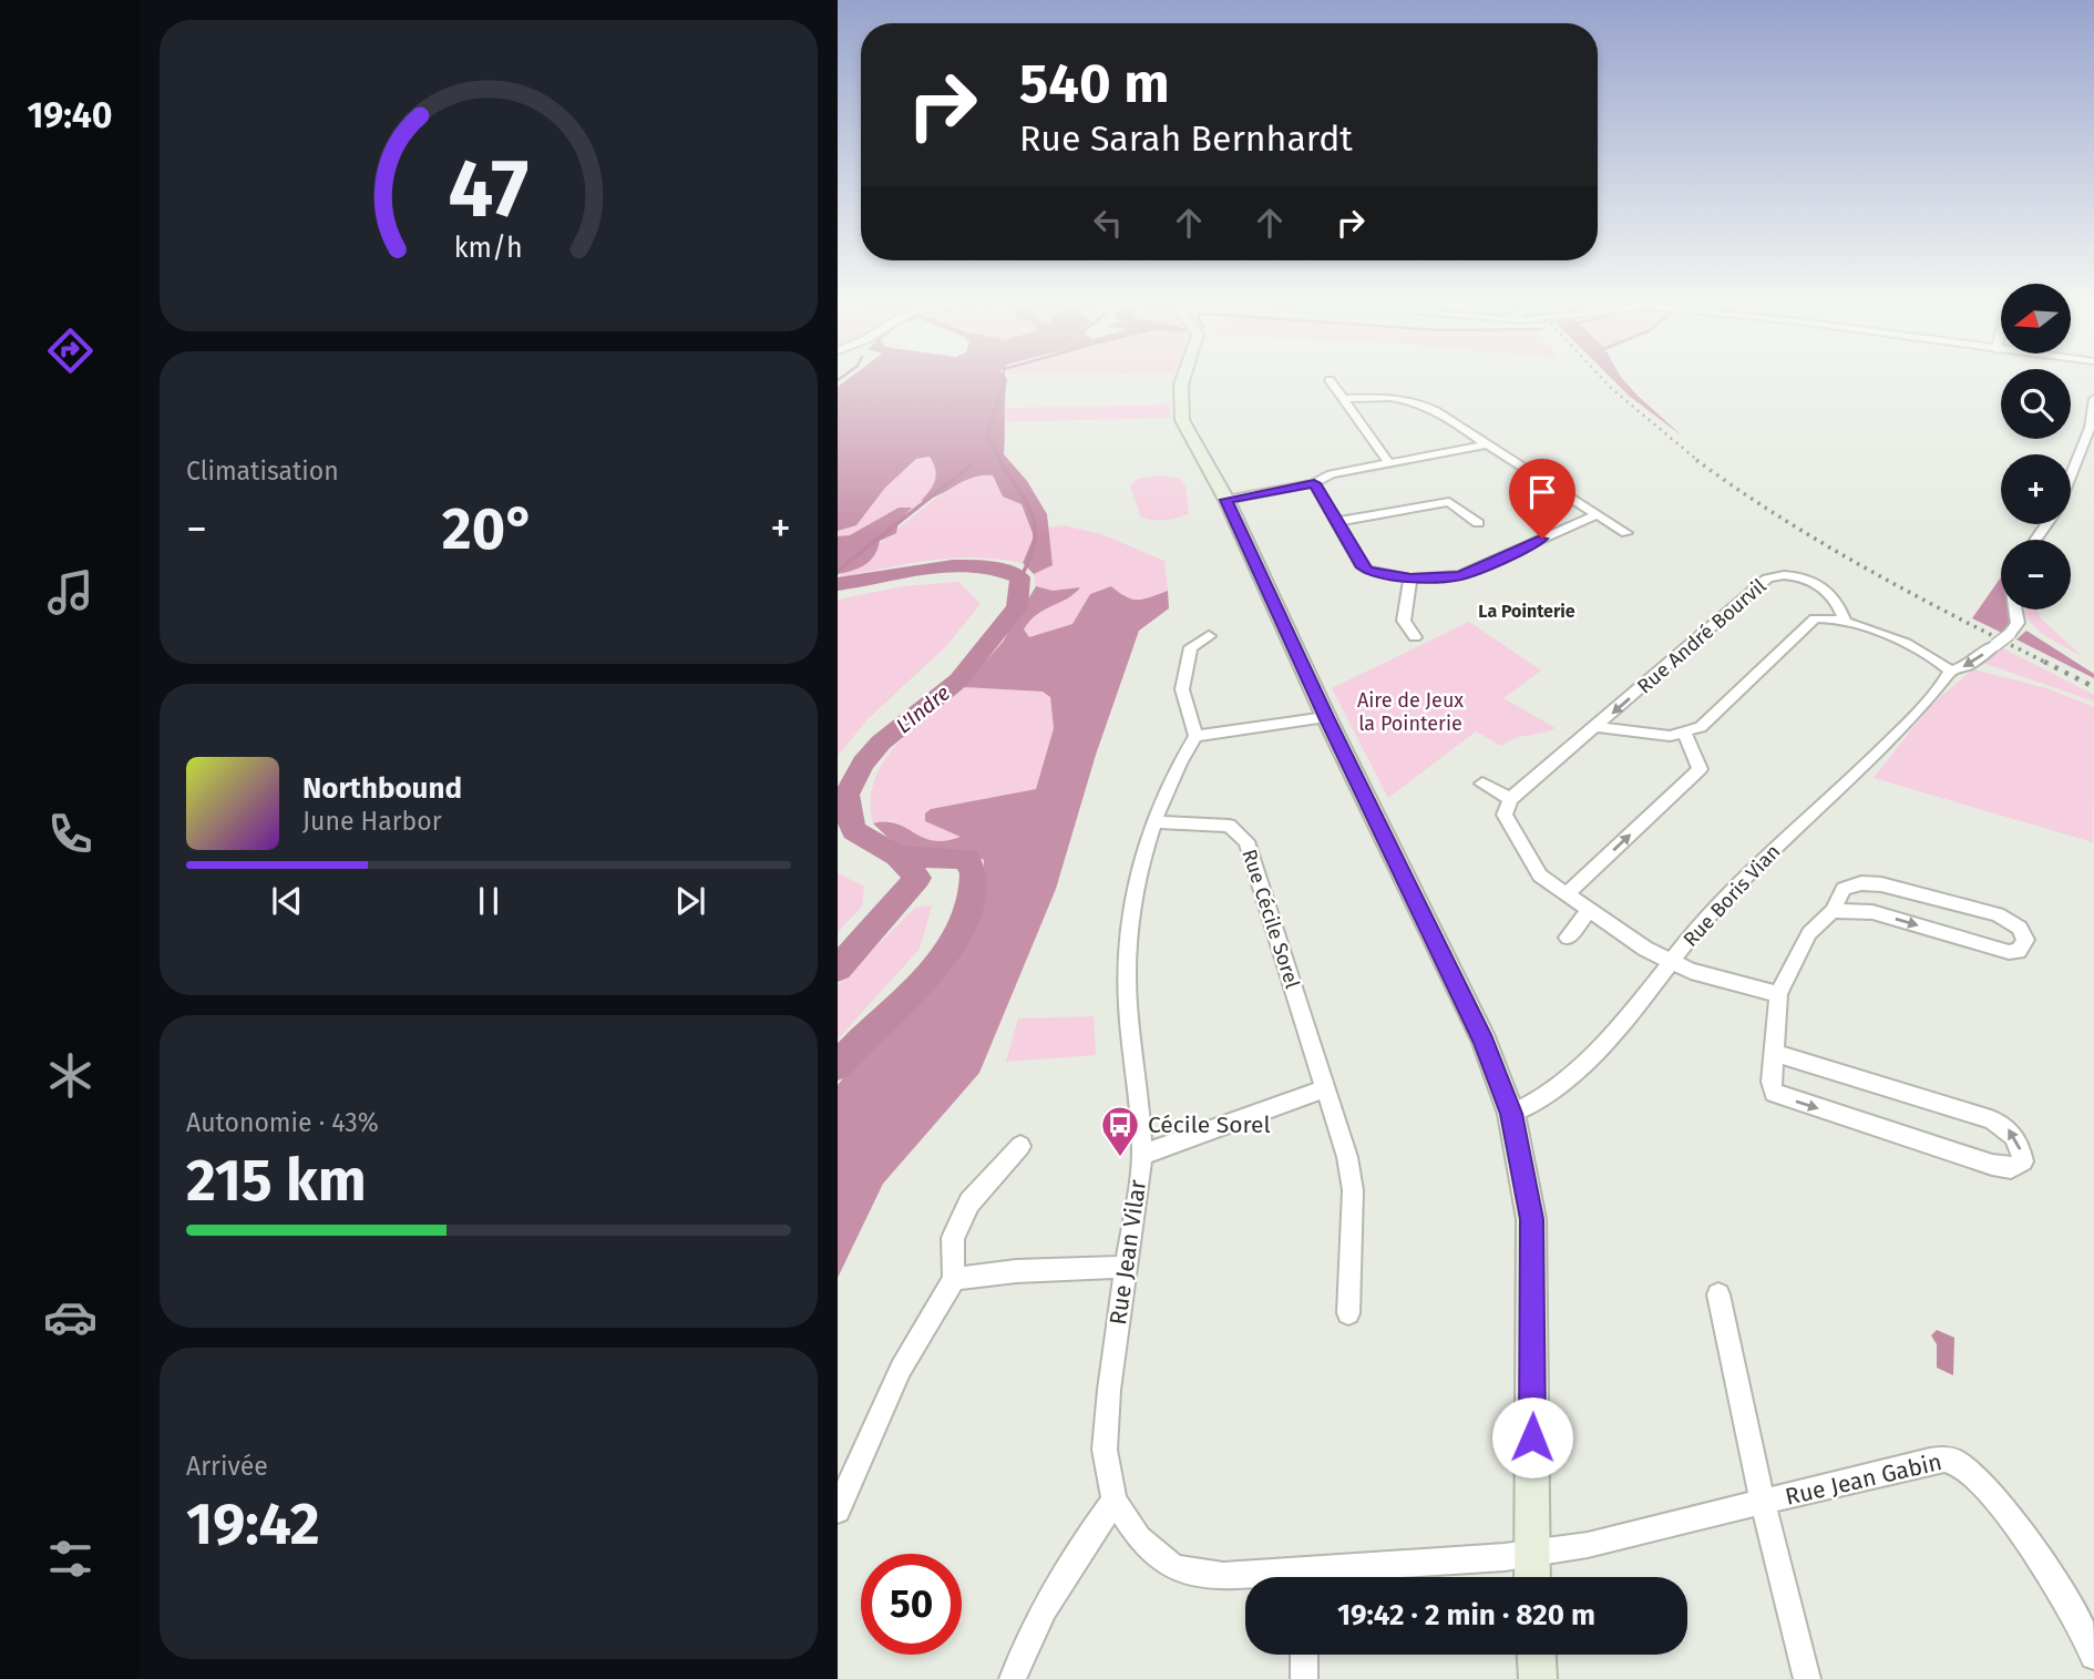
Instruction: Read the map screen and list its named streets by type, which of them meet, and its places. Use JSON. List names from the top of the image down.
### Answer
{
  "streets": {
    "street": [
      "Rue André Bourvil",
      "Rue Boris Vian",
      "Rue Cécile Sorel",
      "Rue Jean Vilar",
      "Rue Jean Gabin"
    ]
  },
  "crossings": [
    ["Rue Cécile Sorel", "Rue Jean Vilar"],
    ["Rue Jean Vilar", "Rue Jean Gabin"]
  ],
  "districts": ["La Pointerie"],
  "water": ["L'Indre"],
  "parks": ["Aire de Jeux la Pointerie"],
  "places": {
    "bus stop": ["Cécile Sorel"]
  },
  "north": "left",
  "page": {
    "tabs": "19:40",
    "turn": ["540 m", "Rue Sarah Bernhardt"],
    "map_buttons": ["+", "−"],
    "tile": [
      "Climatisation",
      ["Autonomie · 43%", "215 km"],
      ["Arrivée", "19:42"]
    ],
    "heat": ["−", "20°", "+"],
    "song": ["Northbound", "June Harbor"],
    "limit": "50",
    "trip": "19:42 · 2 min · 820 m",
    "gauge": ["47", "km/h"]
  }
}
